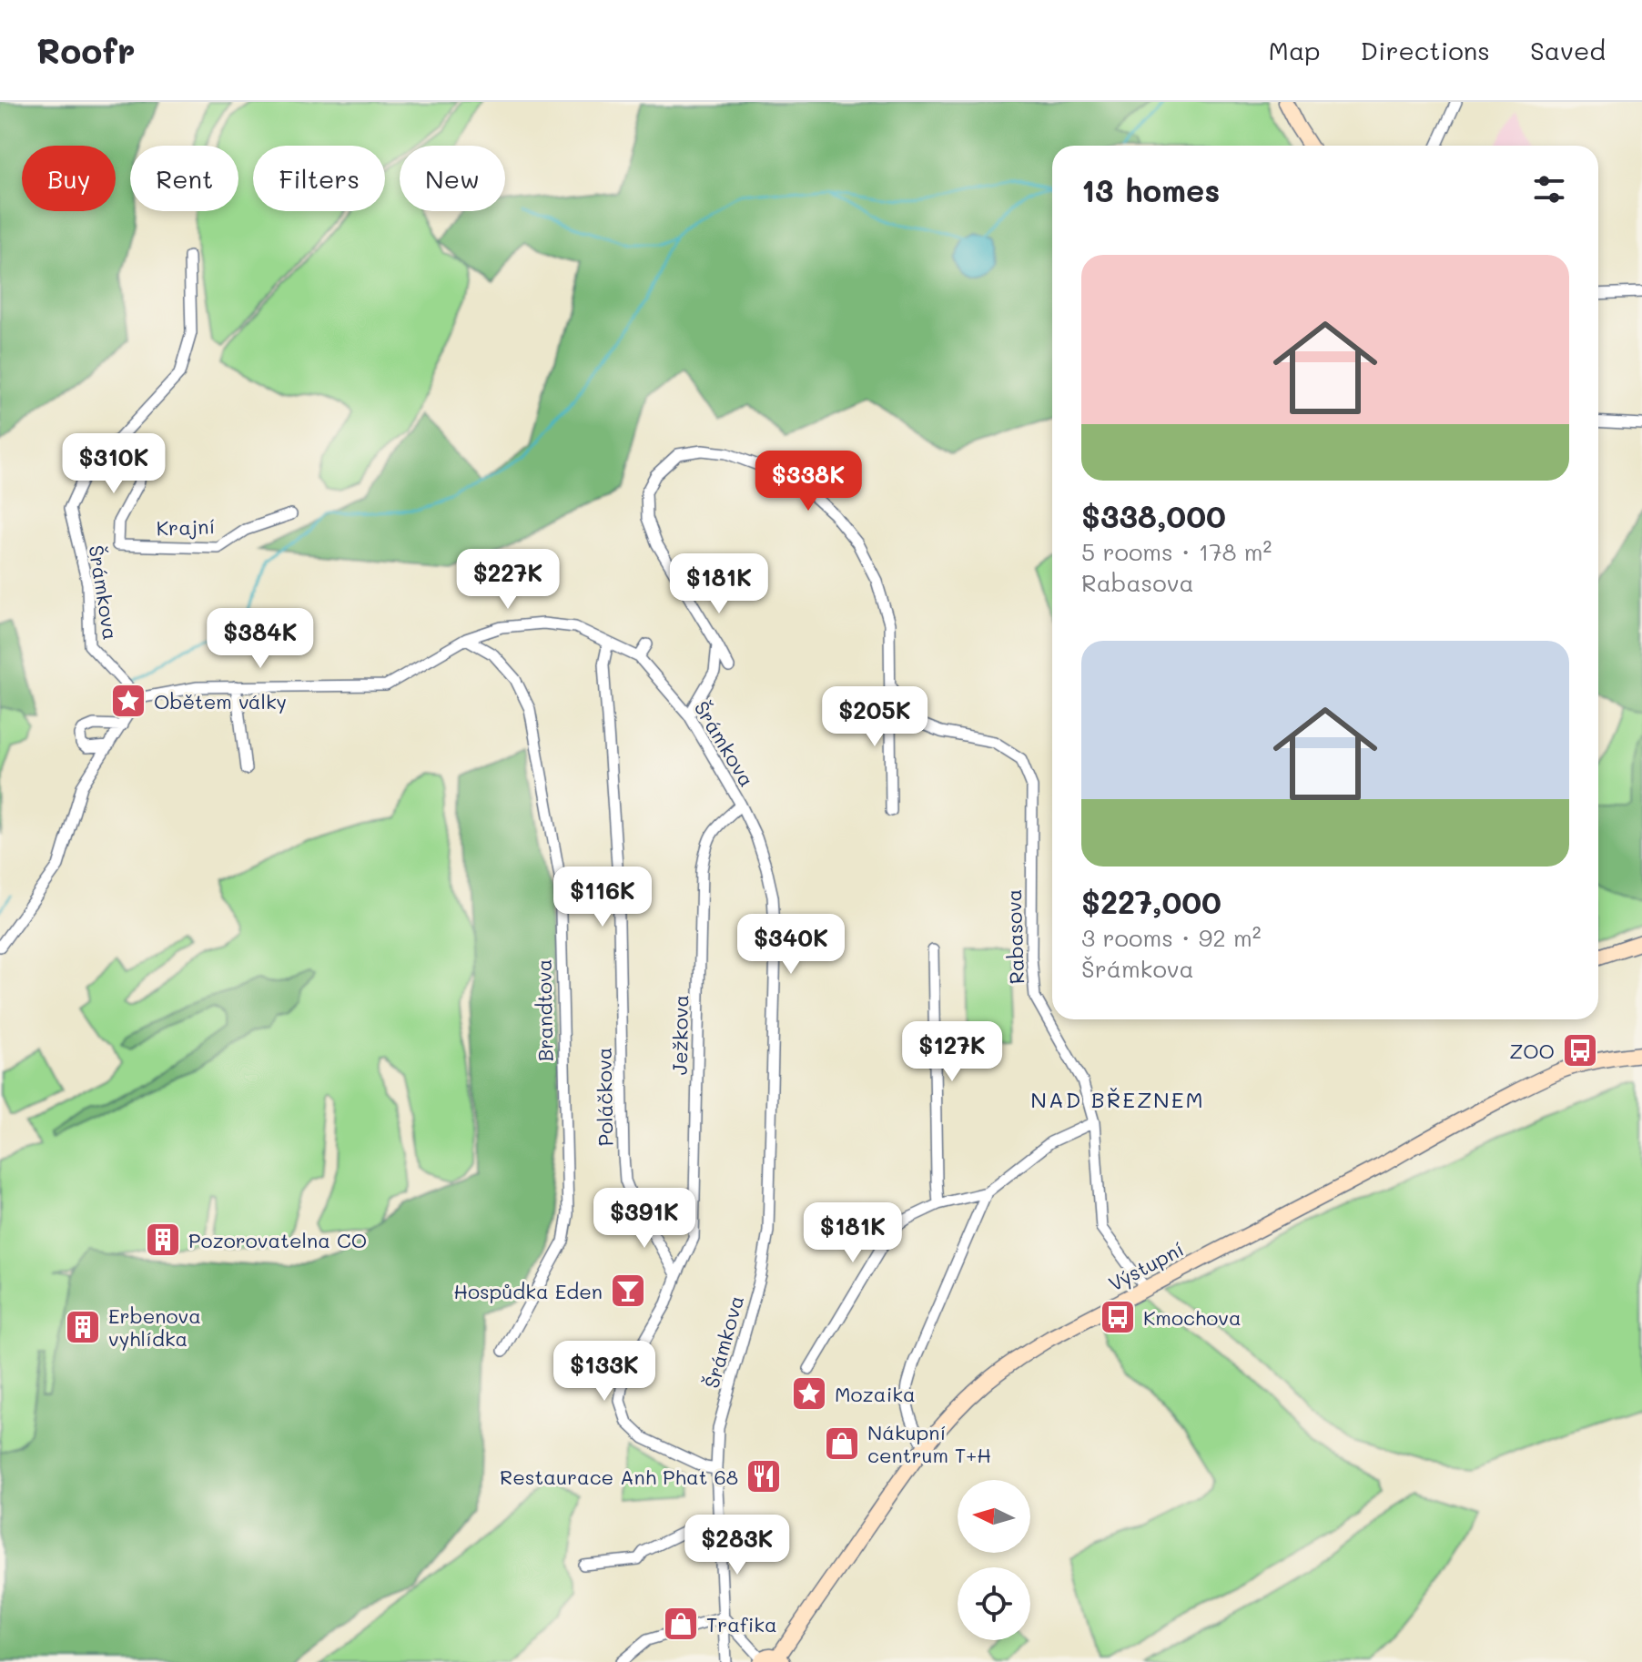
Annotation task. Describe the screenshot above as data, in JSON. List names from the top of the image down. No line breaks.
{"streets":{"street":["Krajní","Šrámkova","Rabasova","Brandtova","Ježkova","Poláčkova","Výstupní"]},"crossings":[["Krajní","Šrámkova"],["Šrámkova","Brandtova"],["Šrámkova","Ježkova"],["Šrámkova","Poláčkova"],["Rabasova","Výstupní"],["Ježkova","Poláčkova"]],"districts":["NAD BŘEZNEM"],"places":{"place":["Obětem války","Mozaika"],"bus stop":["ZOO","Kmochova"],"building":["Pozorovatelna CO","Erbenova vyhlídka"],"bar":["Hospůdka Eden"],"shop":["Nákupní centrum T+H","Trafika"],"restaurant":["Restaurace Anh Phat 68"]},"north":"left","page":{"header":"Roofr","nav":["Map","Directions","Saved"],"chip":["Buy","Rent","Filters","New"],"heading":"13 homes","list":[{"name":"$338,000","note":"5 rooms · 178 m² · Rabasova"},{"name":"$227,000","note":"3 rooms · 92 m² · Šrámkova"}],"price":["$310K","$338K","$227K","$181K","$384K","$205K","$116K","$340K","$127K","$391K","$181K","$133K","$283K"]}}
